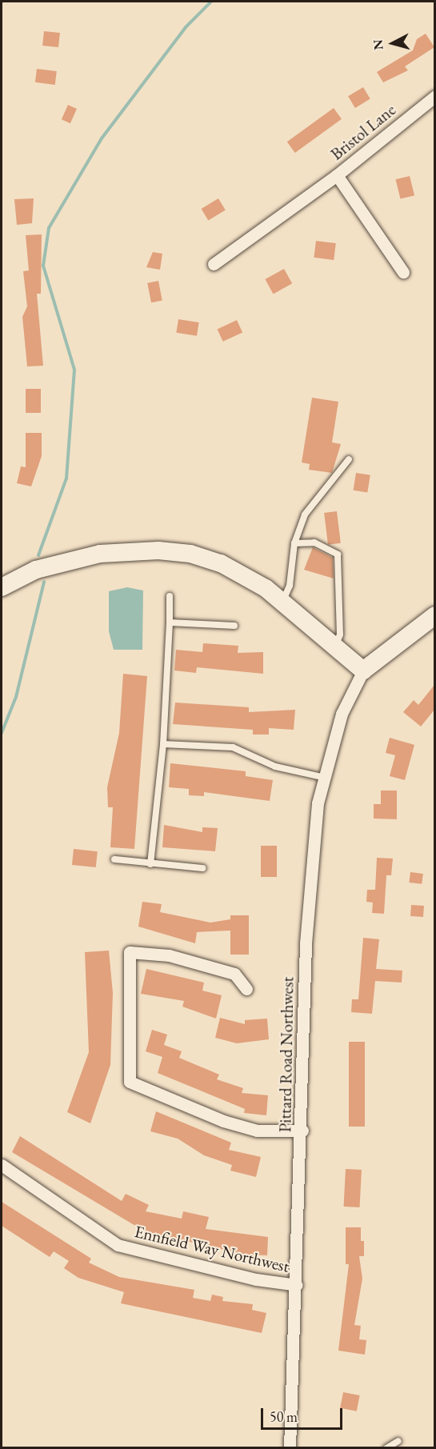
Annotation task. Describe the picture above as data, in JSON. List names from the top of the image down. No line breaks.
{"streets":{"street":["Bristol Lane","Pittard Road Northwest","Ennfield Way Northwest"]},"crossings":[["Pittard Road Northwest","Ennfield Way Northwest"]],"scale_bar":"50 m","north":"left"}
